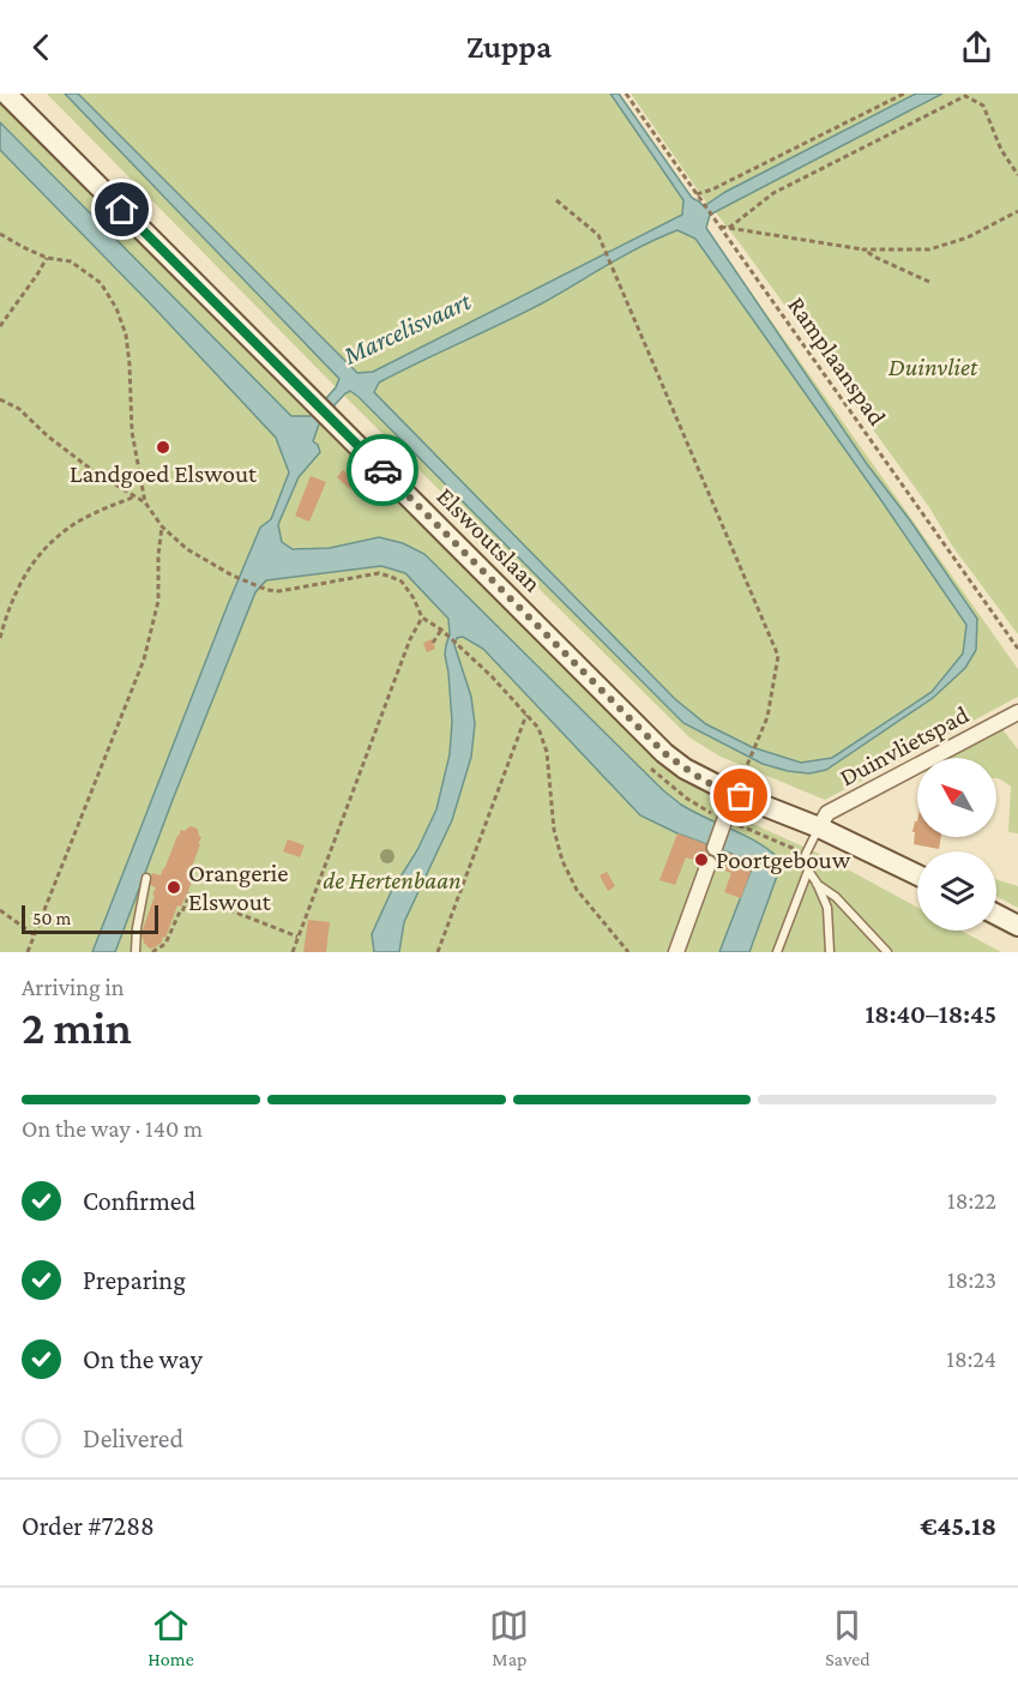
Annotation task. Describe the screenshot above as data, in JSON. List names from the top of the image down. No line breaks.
{"streets":{"street":["Elswoutslaan","Duinvlietspad"],"path":["Ramplaanspad"]},"crossings":[["Elswoutslaan","Duinvlietspad"]],"water":["Marcelisvaart"],"parks":["Duinvliet","de Hertenbaan"],"places":["Landgoed Elswout","Poortgebouw","Orangerie Elswout"],"scale_bar":"50 m","north":"top left","page":{"header":"Zuppa","scale":"50 m","heading":["2 min","Arriving in","18:40–18:45"],"panel":["Order #7288","€45.18"],"bar":"On the way · 140 m","list":[["Confirmed","18:22"],["Preparing","18:23"],["On the way","18:24"],"Delivered"],"tabs":["Home","Map","Saved"]}}
